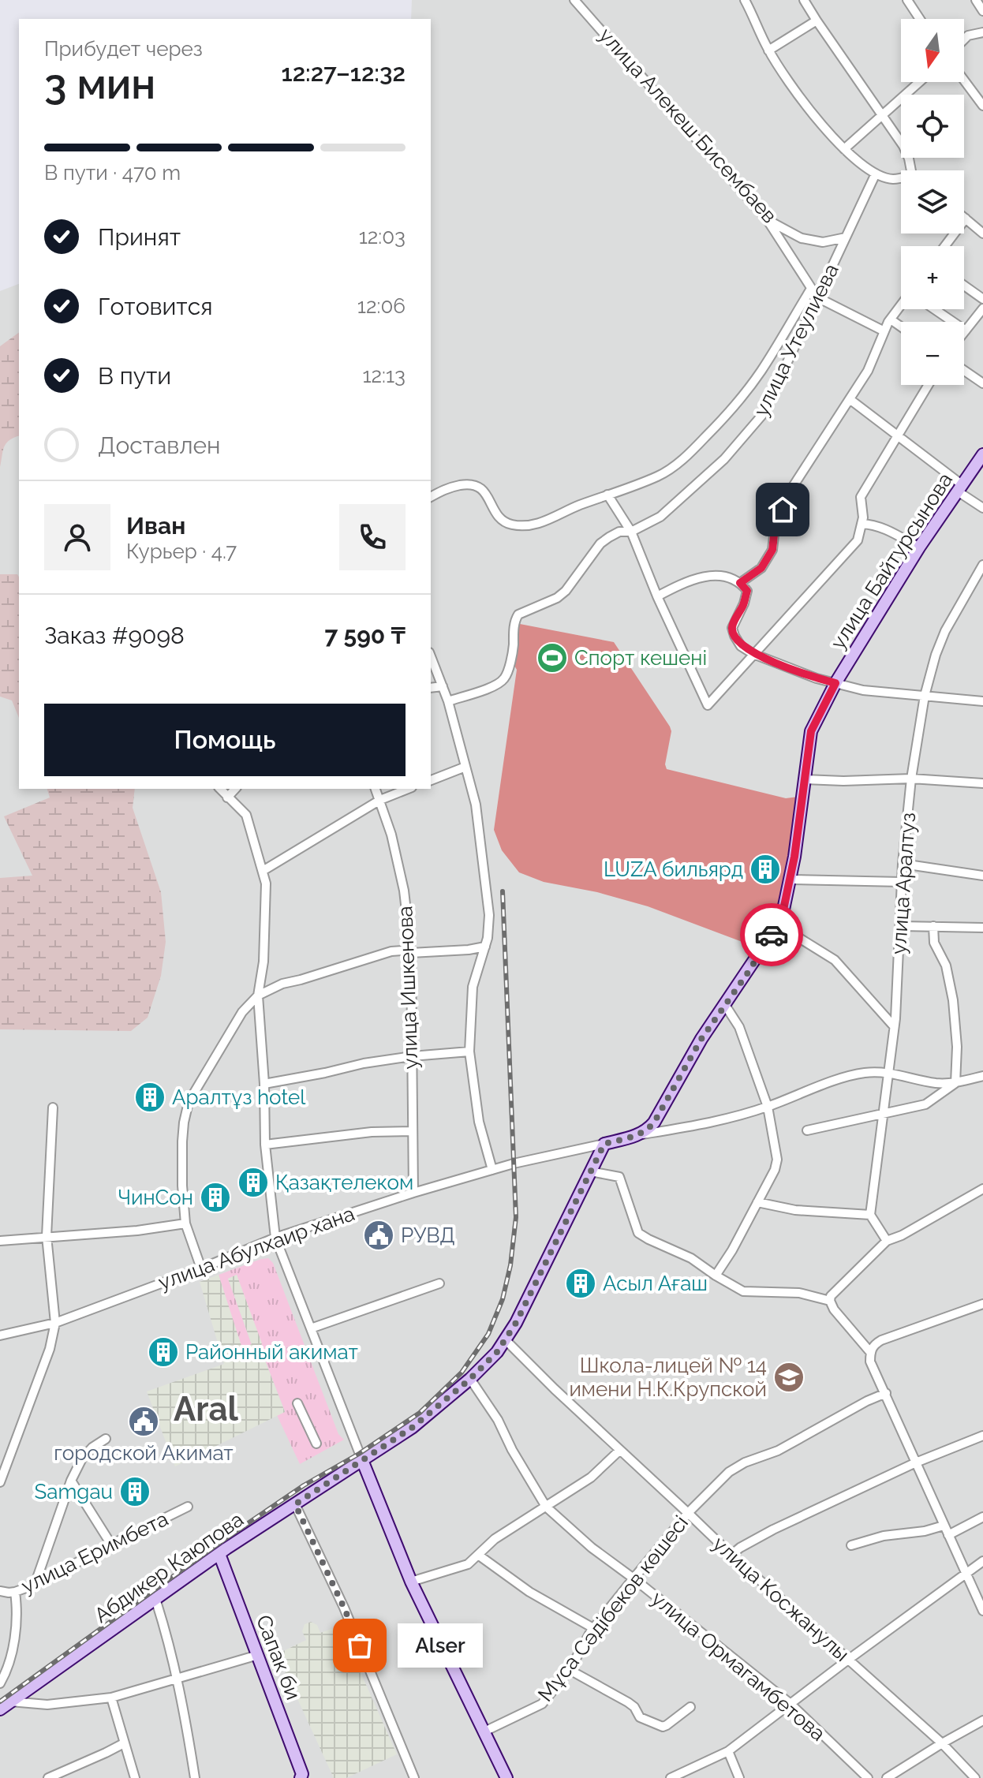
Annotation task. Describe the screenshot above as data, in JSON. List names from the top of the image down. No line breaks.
{"streets":{"street":["улица Алекеш Бисембаев","улица Утеулиева","улица Байтурсынова","улица Аралтуз","улица Ишкенова","улица Абулхаир хана","улица Еримбета","Абдикер Каюпова","улица Косжанулы","Мұса Сәдібеков көшесі","Сапак би","улица Ормагамбетова"]},"crossings":[["улица Алекеш Бисембаев","улица Утеулиева"],["улица Ишкенова","улица Абулхаир хана"],["улица Абулхаир хана","Абдикер Каюпова"],["Абдикер Каюпова","улица Косжанулы"],["Абдикер Каюпова","Сапак би"],["Абдикер Каюпова","улица Ормагамбетова"],["улица Косжанулы","Мұса Сәдібеков көшесі"],["Мұса Сәдібеков көшесі","улица Ормагамбетова"]],"districts":["Aral"],"places":{"sports":["Спорт кешені"],"building":["LUZA бильярд","Аралтұз hotel","Қазақтелеком","ЧинСон","Асыл Ағаш","Районный акимат","Samgau"],"public building":["РУВД","городской Акимат"],"school or university":["Школа-лицей № 14 имени Н.К.Крупской"],"other":["Alser"]},"north":"bottom","page":{"map_buttons":["+","−"],"heading":["3 мин","Прибудет через","12:27–12:32"],"panel":["Иван","Курьер · 4.7","Заказ #9098","7 590 ₸"],"bar":"В пути · 470 m","list":[["Принят","12:03"],["Готовится","12:06"],["В пути","12:13"],"Доставлен"],"buttons":"Помощь","bubble":"Alser"}}
